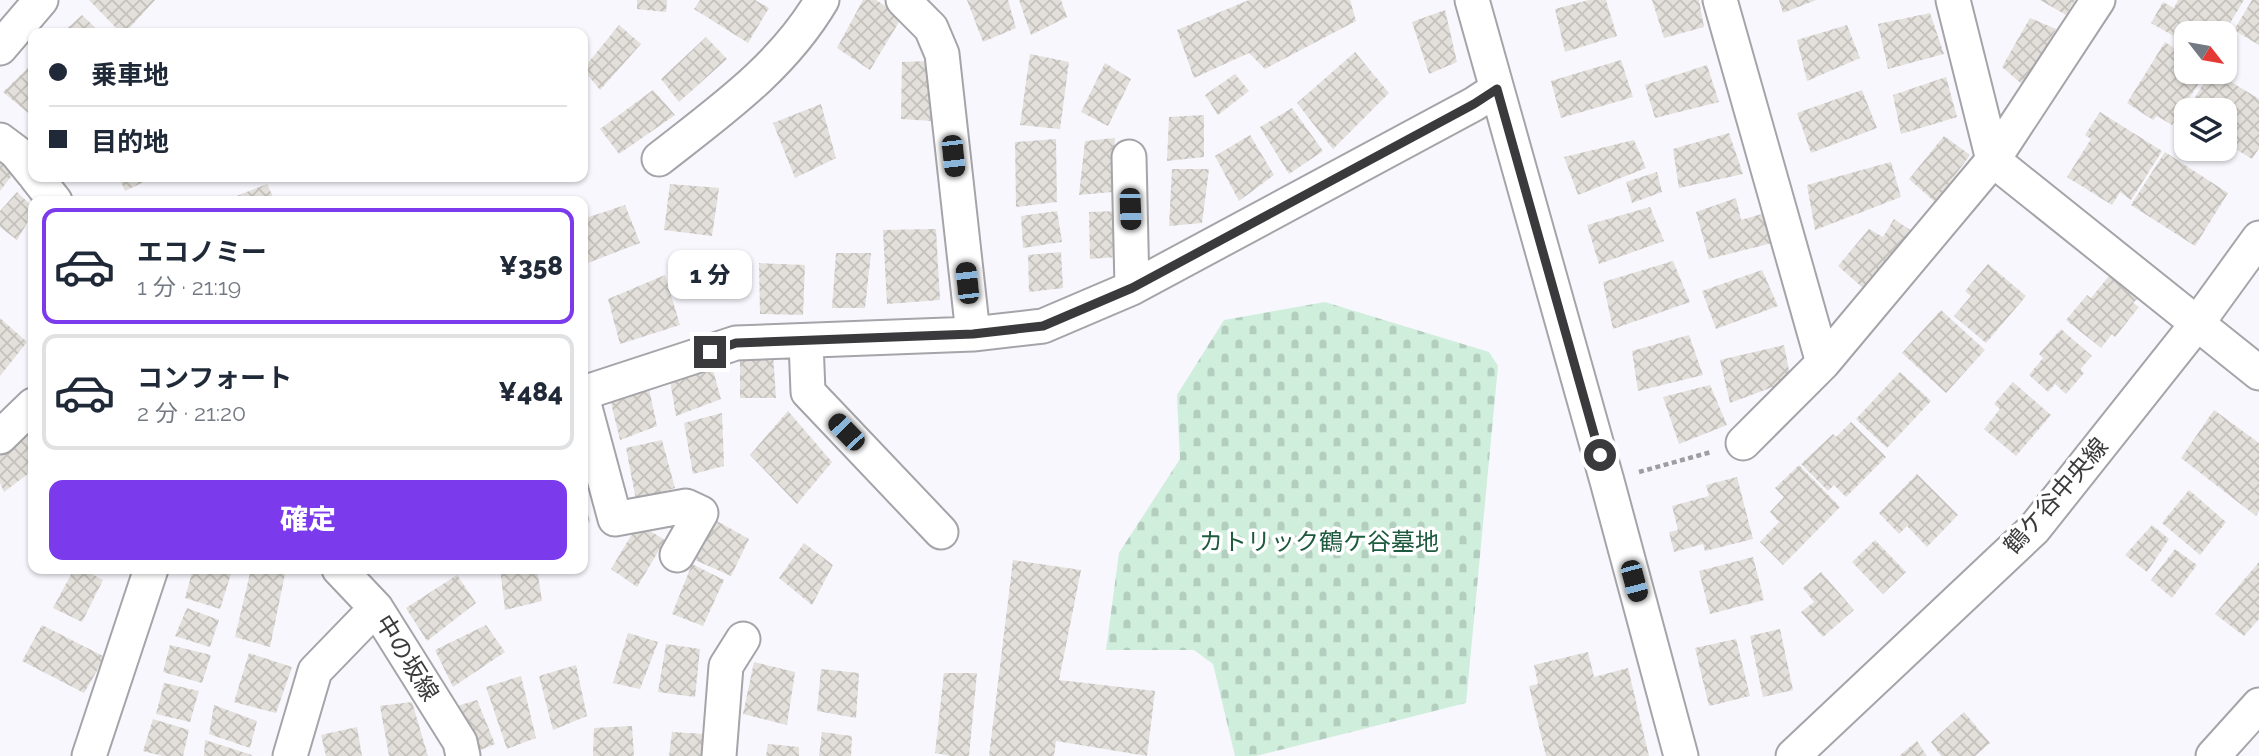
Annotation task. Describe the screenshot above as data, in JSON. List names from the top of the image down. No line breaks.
{"streets":{"street":["鶴ケ谷中央線","中の坂線"]},"parks":["カトリック鶴ケ谷墓地"],"north":"bottom right","page":{"banner":["乗車地","目的地"],"list":[{"name":"エコノミー","note":"1 分 · 21:19","value":"¥358"},{"name":"コンフォート","note":"2 分 · 21:20","value":"¥484"}],"bubble":"1 分","buttons":"確定"}}
